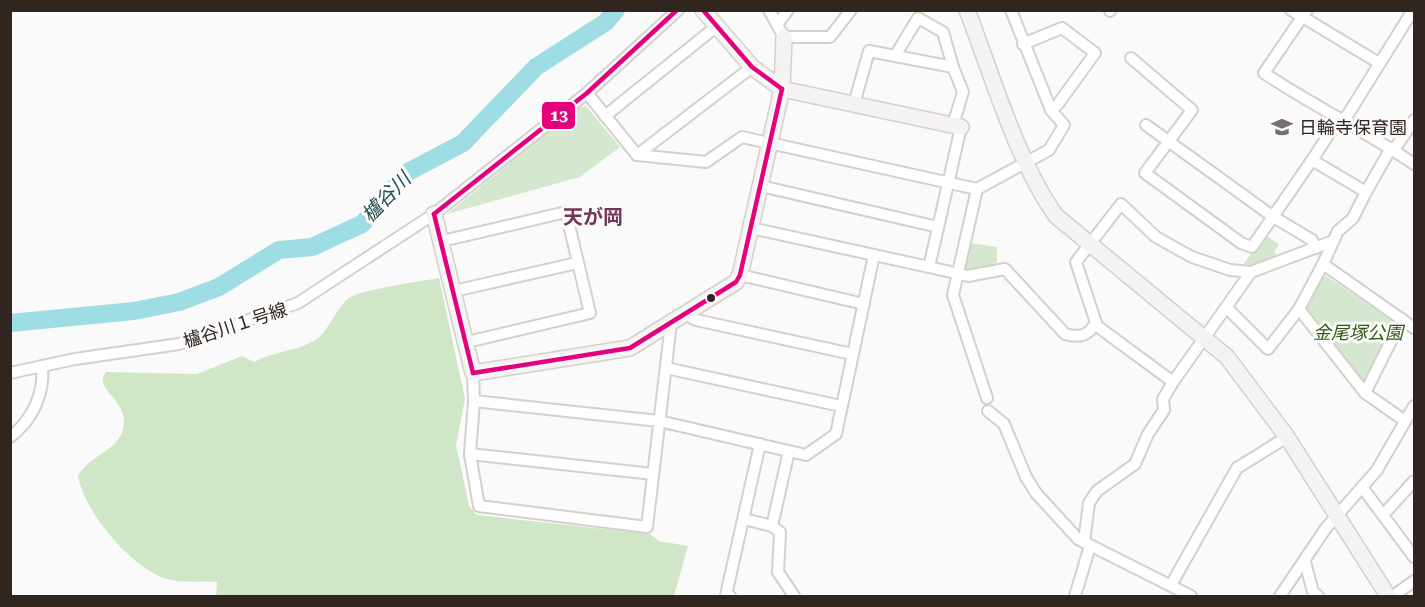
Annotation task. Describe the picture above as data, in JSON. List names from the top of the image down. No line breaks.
{"streets":{"street":["櫨谷川１号線"]},"districts":["天が岡"],"water":["櫨谷川"],"parks":["金尾塚公園"],"places":{"school or university":["日輪寺保育園"]},"lines":["transit line 13"]}
